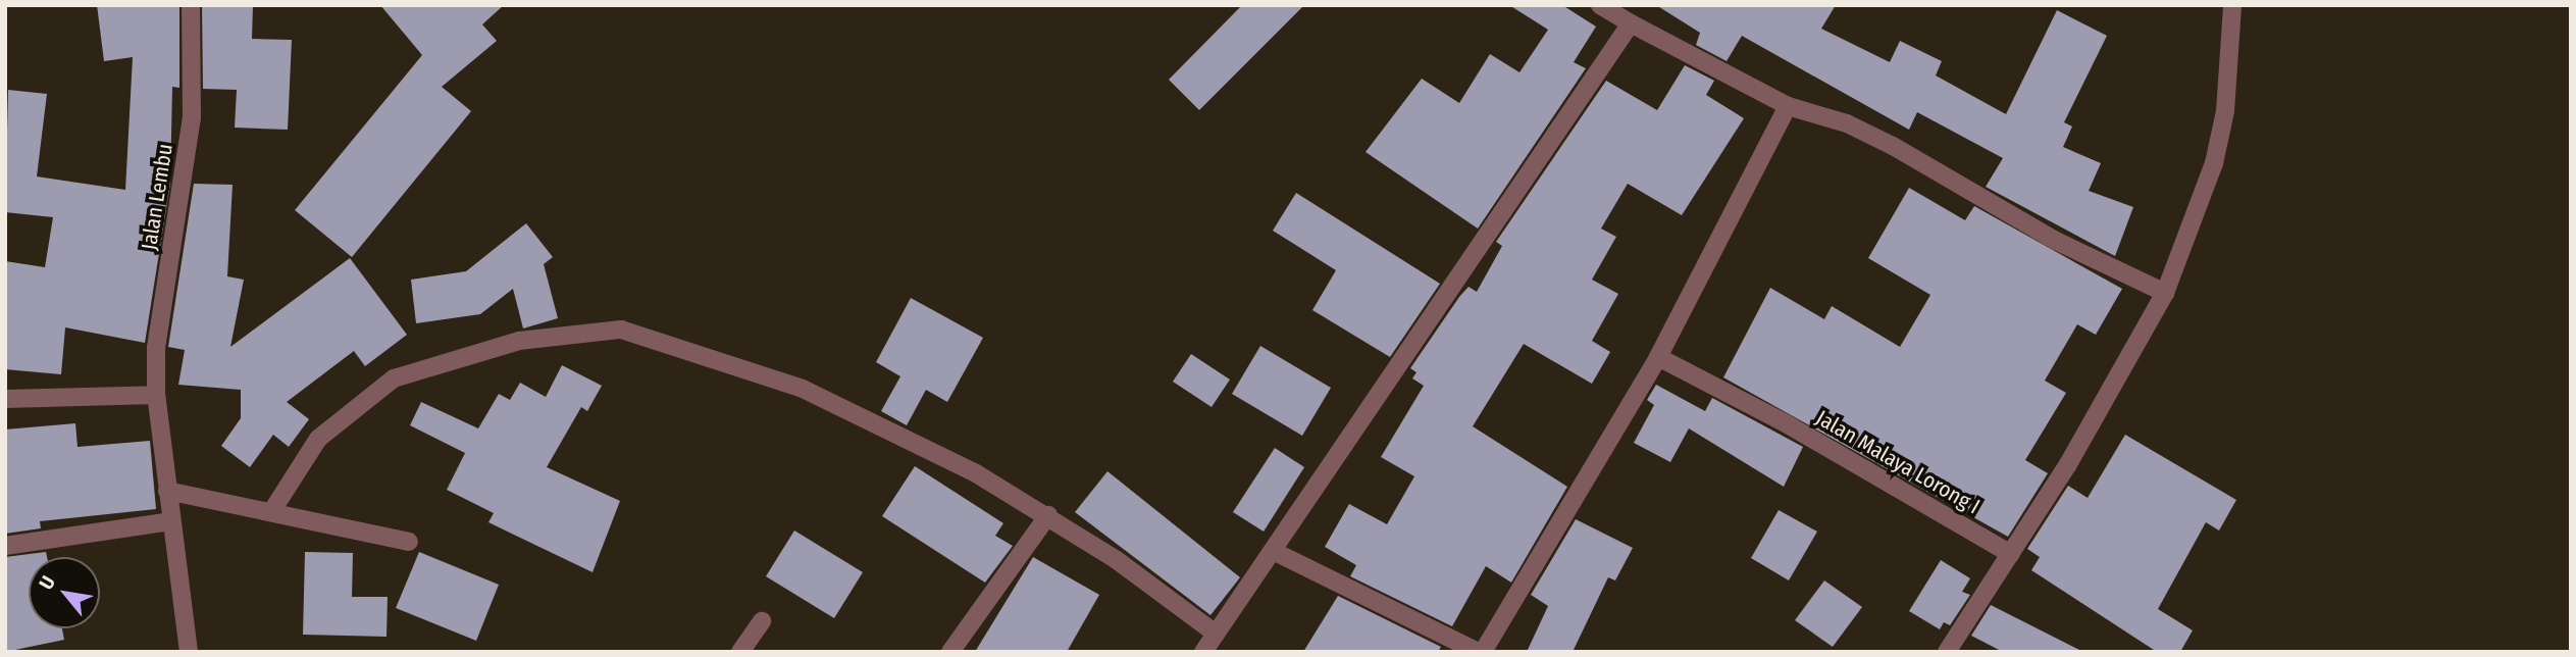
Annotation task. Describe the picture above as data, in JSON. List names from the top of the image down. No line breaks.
{"streets":{"street":["Jalan Lembu","Jalan Malaya Lorong I"]},"north":"top left"}
